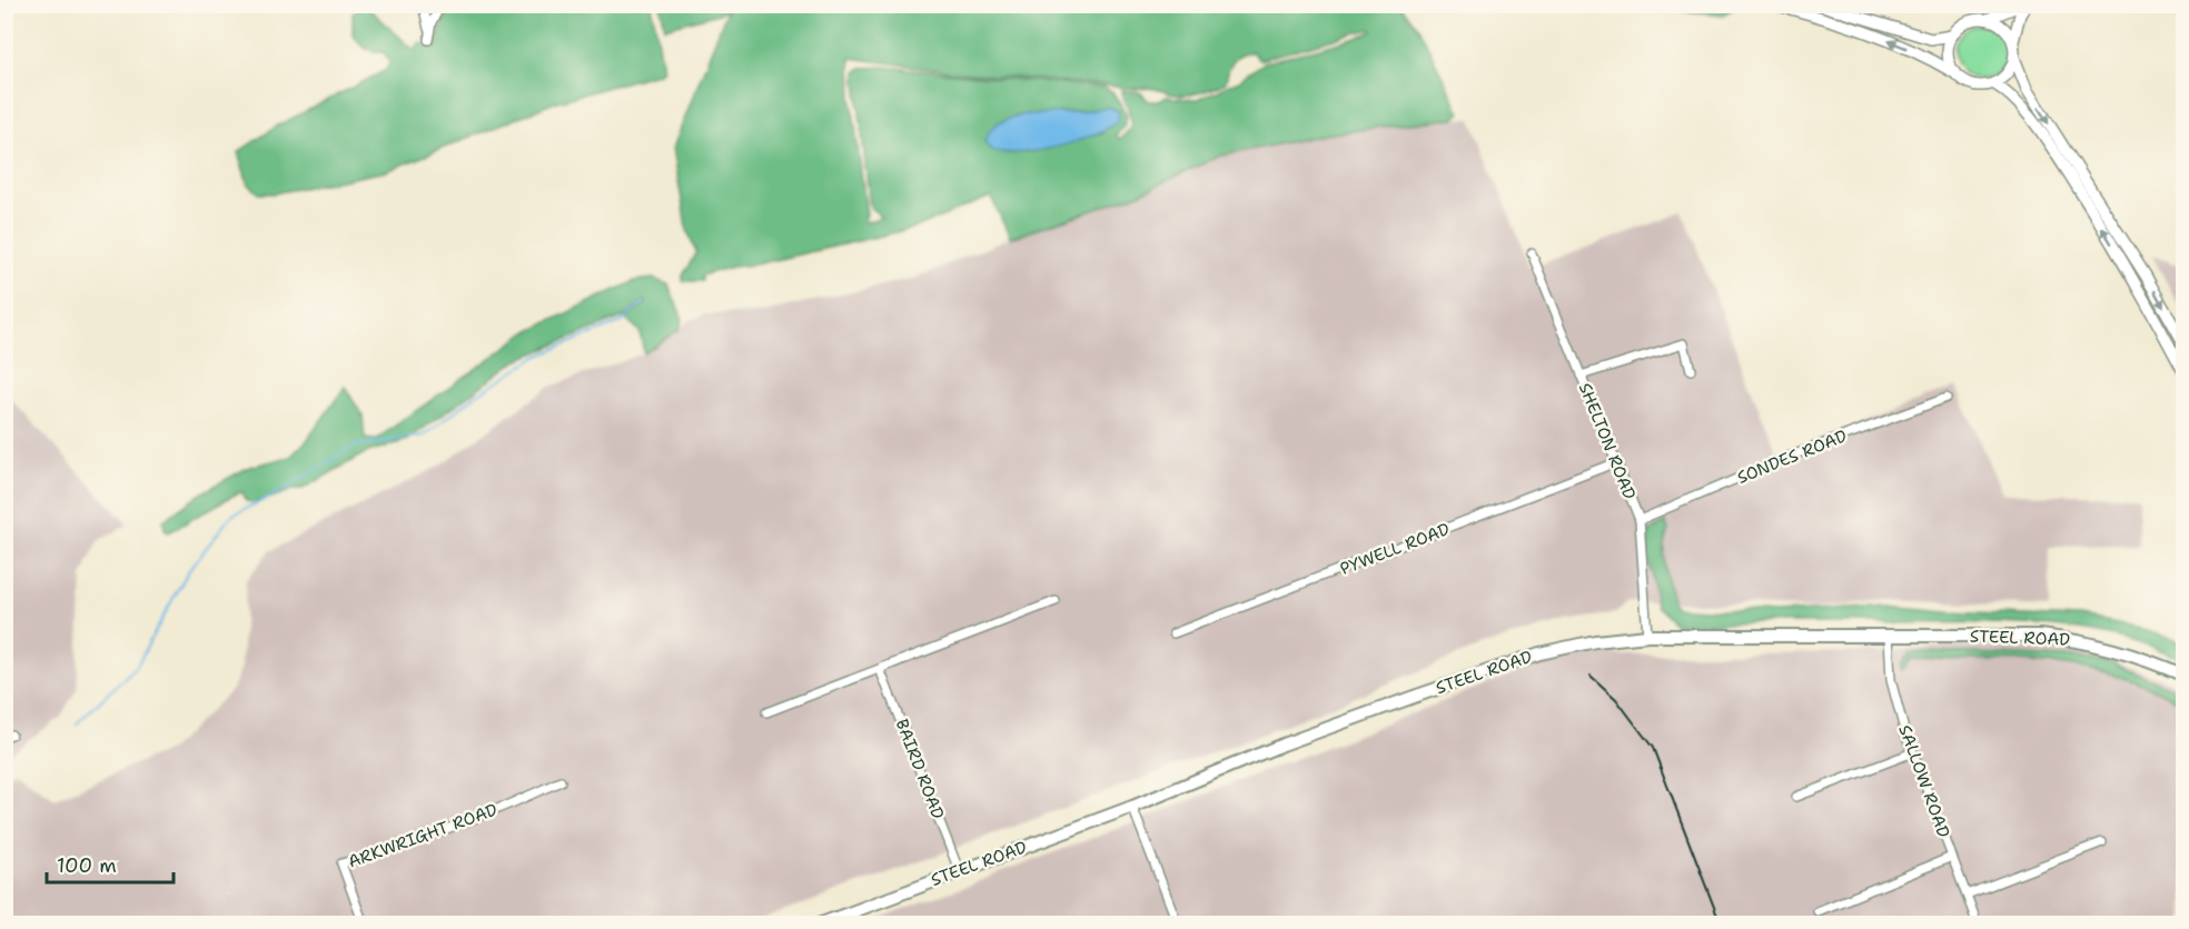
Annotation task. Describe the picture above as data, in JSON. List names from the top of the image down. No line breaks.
{"streets":{"main road":["STEEL ROAD"],"street":["SHELTON ROAD","SONDES ROAD","PYWELL ROAD","BAIRD ROAD","SALLOW ROAD","ARKWRIGHT ROAD"]},"crossings":[["SHELTON ROAD","SONDES ROAD"],["SHELTON ROAD","PYWELL ROAD"],["SHELTON ROAD","STEEL ROAD"],["STEEL ROAD","BAIRD ROAD"],["STEEL ROAD","SALLOW ROAD"]],"scale_bar":"100 m"}
